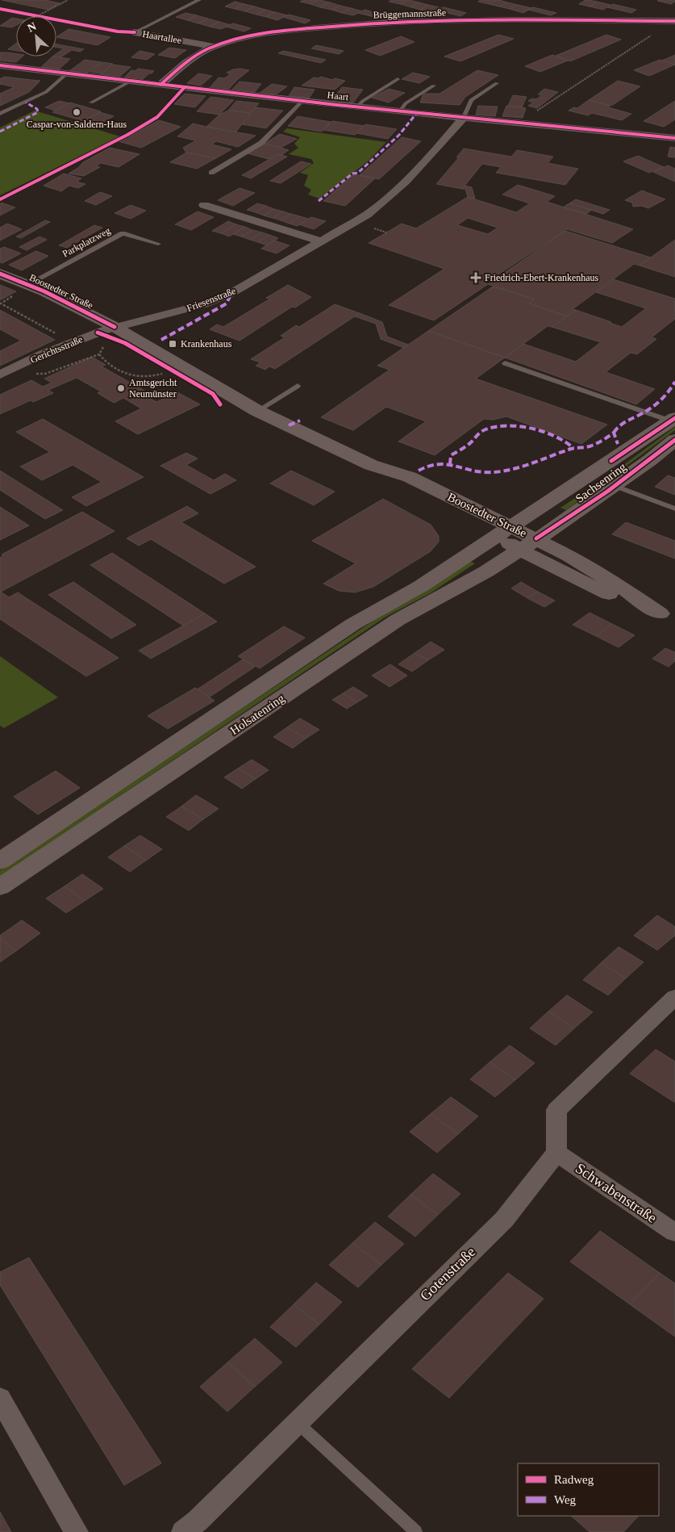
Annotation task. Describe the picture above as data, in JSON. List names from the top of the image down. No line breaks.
{"streets":{"main road":["Boostedter Straße","Sachsenring","Holsatenring"],"street":["Brüggemannstraße","Haartallee","Haart","Friesenstraße","Gerichtsstraße","Schwabenstraße","Gotenstraße"],"lane":["Parkplatzweg"]},"crossings":[["Brüggemannstraße","Haartallee"],["Brüggemannstraße","Haart"],["Haart","Friesenstraße"],["Parkplatzweg","Boostedter Straße"],["Boostedter Straße","Friesenstraße"],["Boostedter Straße","Gerichtsstraße"],["Boostedter Straße","Sachsenring"],["Boostedter Straße","Holsatenring"],["Friesenstraße","Gerichtsstraße"],["Sachsenring","Holsatenring"],["Schwabenstraße","Gotenstraße"]],"places":{"other":["Caspar-von-Saldern-Haus","Amtsgericht Neumünster"],"health":["Friedrich-Ebert-Krankenhaus"],"transit":["Krankenhaus"]},"legend":["Radweg","Weg"],"north":"top left"}
